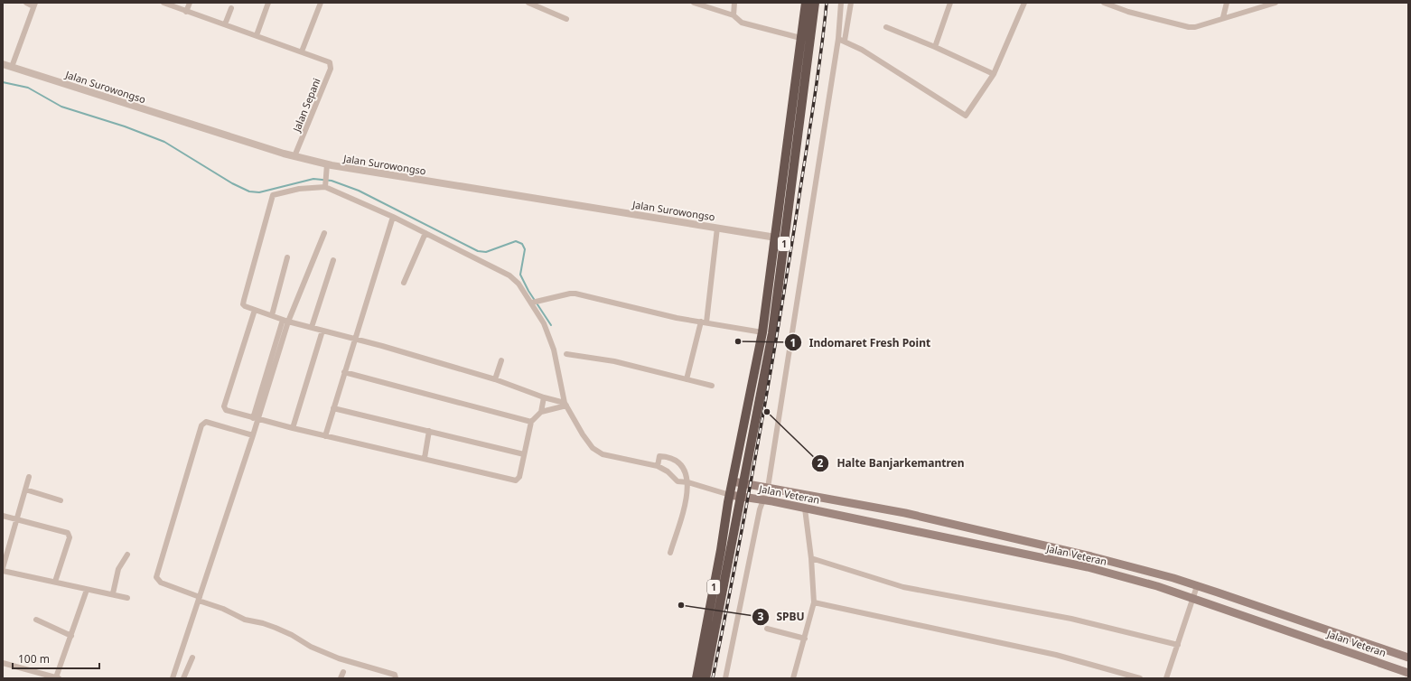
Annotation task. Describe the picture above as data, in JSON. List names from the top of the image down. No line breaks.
{"streets":{"highway":["1"],"main road":["Jalan Veteran"],"street":["Jalan Surowongso","Jalan Sepani"]},"crossings":[["Jalan Surowongso","Jalan Sepani"],["Jalan Surowongso","1"],["1","Jalan Veteran"]],"places":["Indomaret Fresh Point","Halte Banjarkemantren","SPBU"],"scale_bar":"100 m"}
